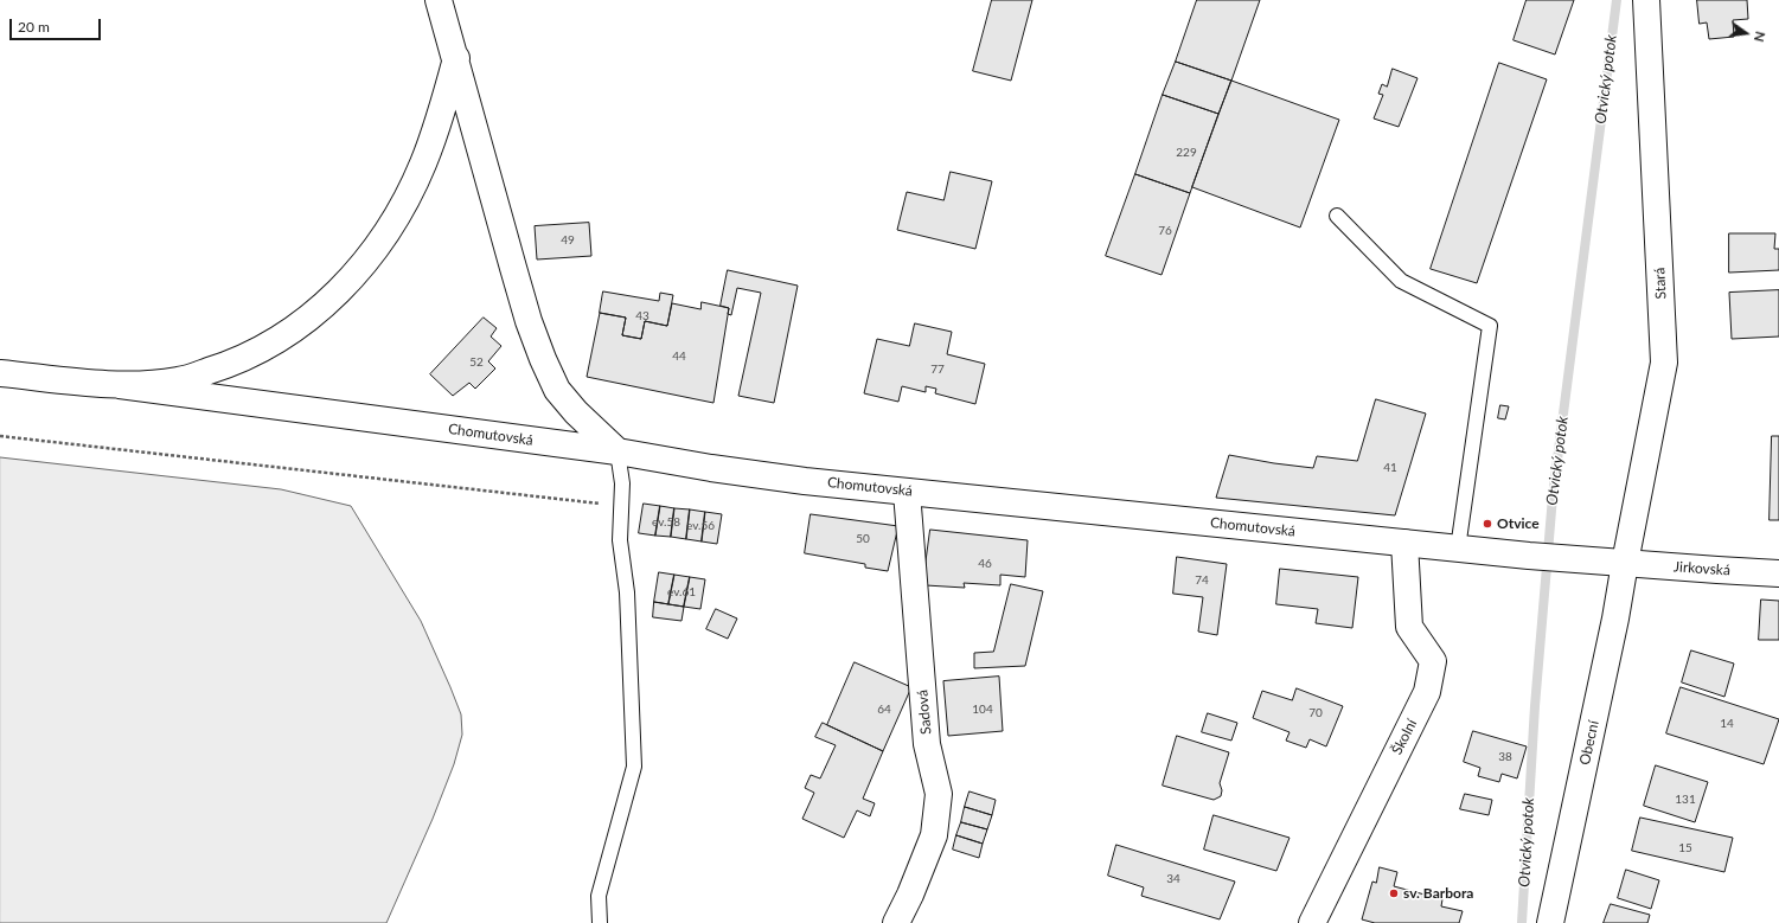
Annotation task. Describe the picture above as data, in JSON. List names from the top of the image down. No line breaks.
{"streets":{"main road":["Stará","Chomutovská","Jirkovská","Sadová","Školní","Obecní"]},"crossings":[["Stará","Chomutovská"],["Stará","Jirkovská"],["Stará","Obecní"],["Chomutovská","Jirkovská"],["Chomutovská","Sadová"],["Chomutovská","Školní"],["Chomutovská","Obecní"],["Jirkovská","Obecní"]],"water":["Otvický potok"],"places":["Otvice","sv. Barbora"],"house_numbers":["229","76","49","43","44","52","77","41","ev.58","ev.56","50","46","74","ev.61","64","104","70","14","38","131","15","34"],"scale_bar":"20 m","north":"right"}
